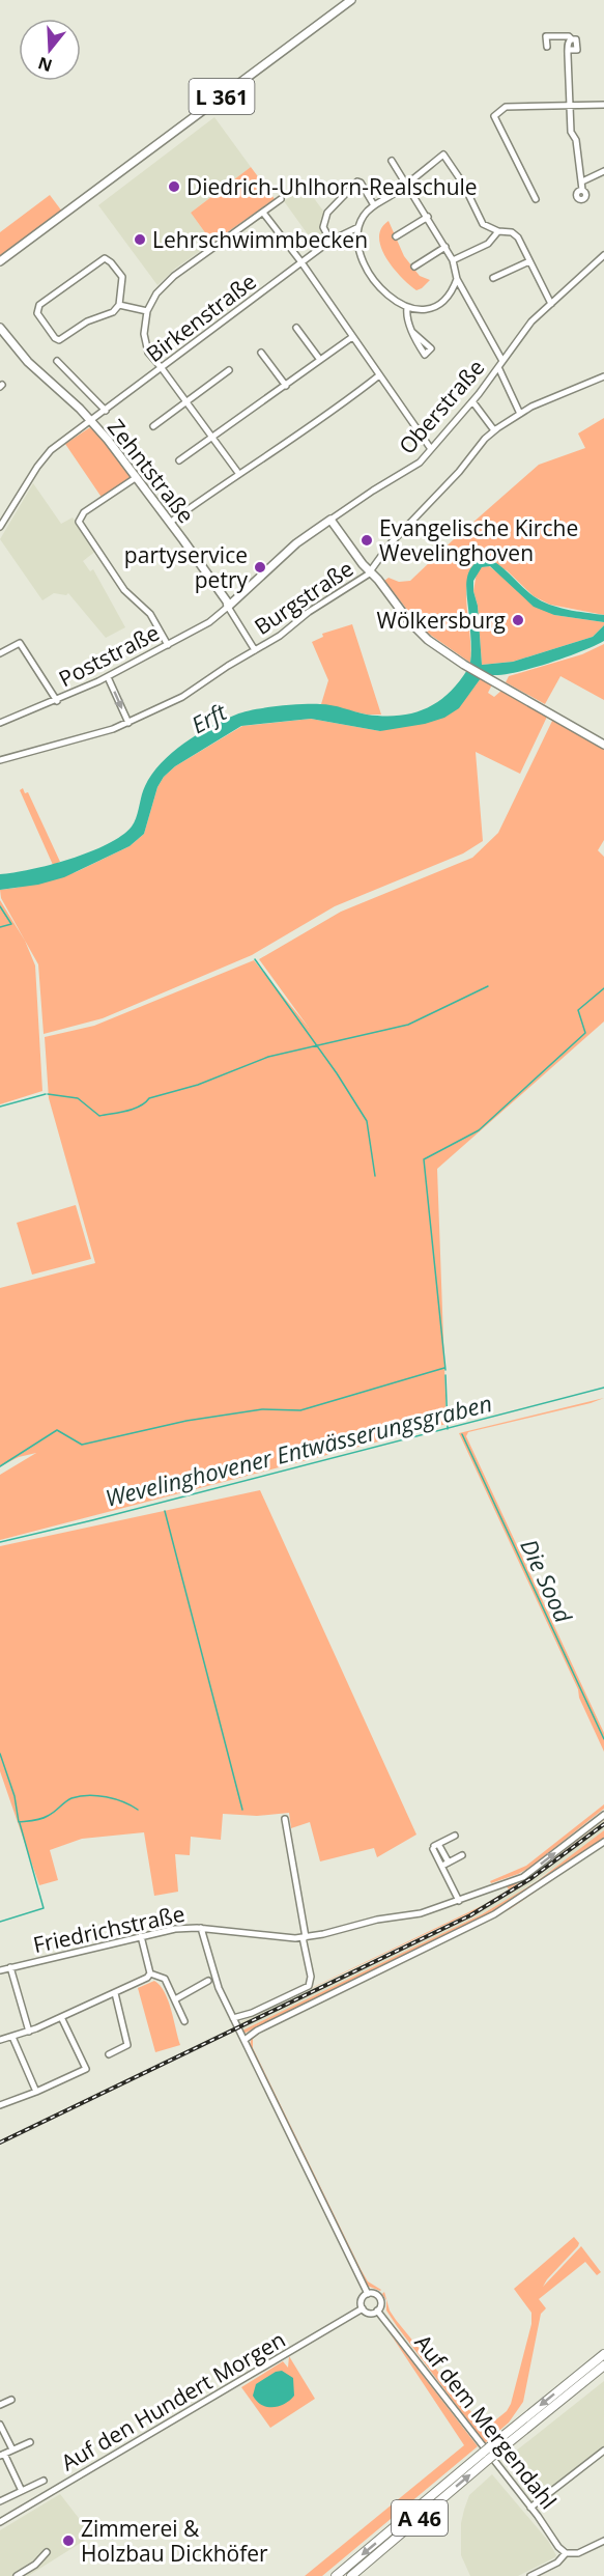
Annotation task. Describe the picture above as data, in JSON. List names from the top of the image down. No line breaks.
{"streets":{"highway":["A 46"],"main road":["L 361","Oberstraße","Zehntstraße"],"street":["Birkenstraße","Burgstraße","Poststraße","Friedrichstraße","Auf den Hundert Morgen","Auf dem Mergendahl"]},"crossings":[["Birkenstraße","Zehntstraße"],["Oberstraße","Zehntstraße"],["Oberstraße","Poststraße"],["Zehntstraße","Burgstraße"],["Zehntstraße","Poststraße"],["Auf den Hundert Morgen","Auf dem Mergendahl"]],"water":["Erft","Wevelinghovener Entwässerungsgraben","Die Sood"],"places":["Diedrich-Uhlhorn-Realschule","Lehrschwimmbecken","Evangelische Kirche Wevelinghoven","partyservice petry","Wölkersburg","Zimmerei & Holzbau Dickhöfer"],"north":"bottom"}
